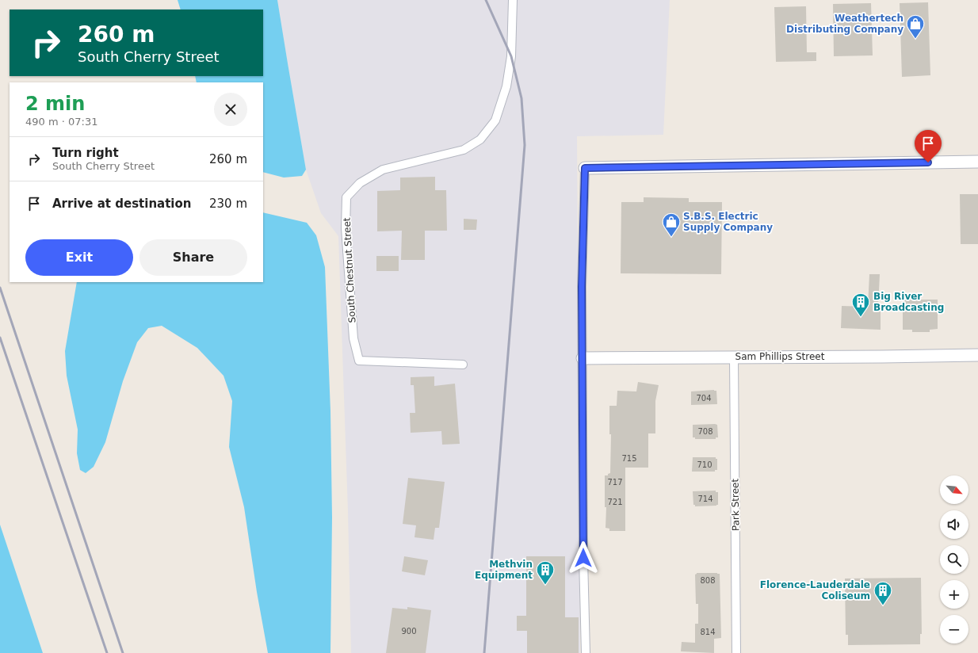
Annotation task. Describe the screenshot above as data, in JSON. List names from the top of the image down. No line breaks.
{"streets":{"street":["South Chestnut Street","Sam Phillips Street","Park Street"]},"crossings":[["Sam Phillips Street","Park Street"]],"places":{"shop":["Weathertech Distributing Company","S.B.S. Electric Supply Company"],"building":["Big River Broadcasting","Methvin Equipment","Florence-Lauderdale Coliseum"]},"house_numbers":["704","708","715","710","717","714","721","808","900","814"],"north":"bottom right","page":{"turn":["260 m","South Cherry Street"],"heading":["2 min","490 m · 07:31"],"list":[{"name":"Turn right","note":"South Cherry Street","value":"260 m"},{"name":"Arrive at destination","value":"230 m"}],"buttons":["Exit","Share"],"map_buttons":["+","−"]}}
